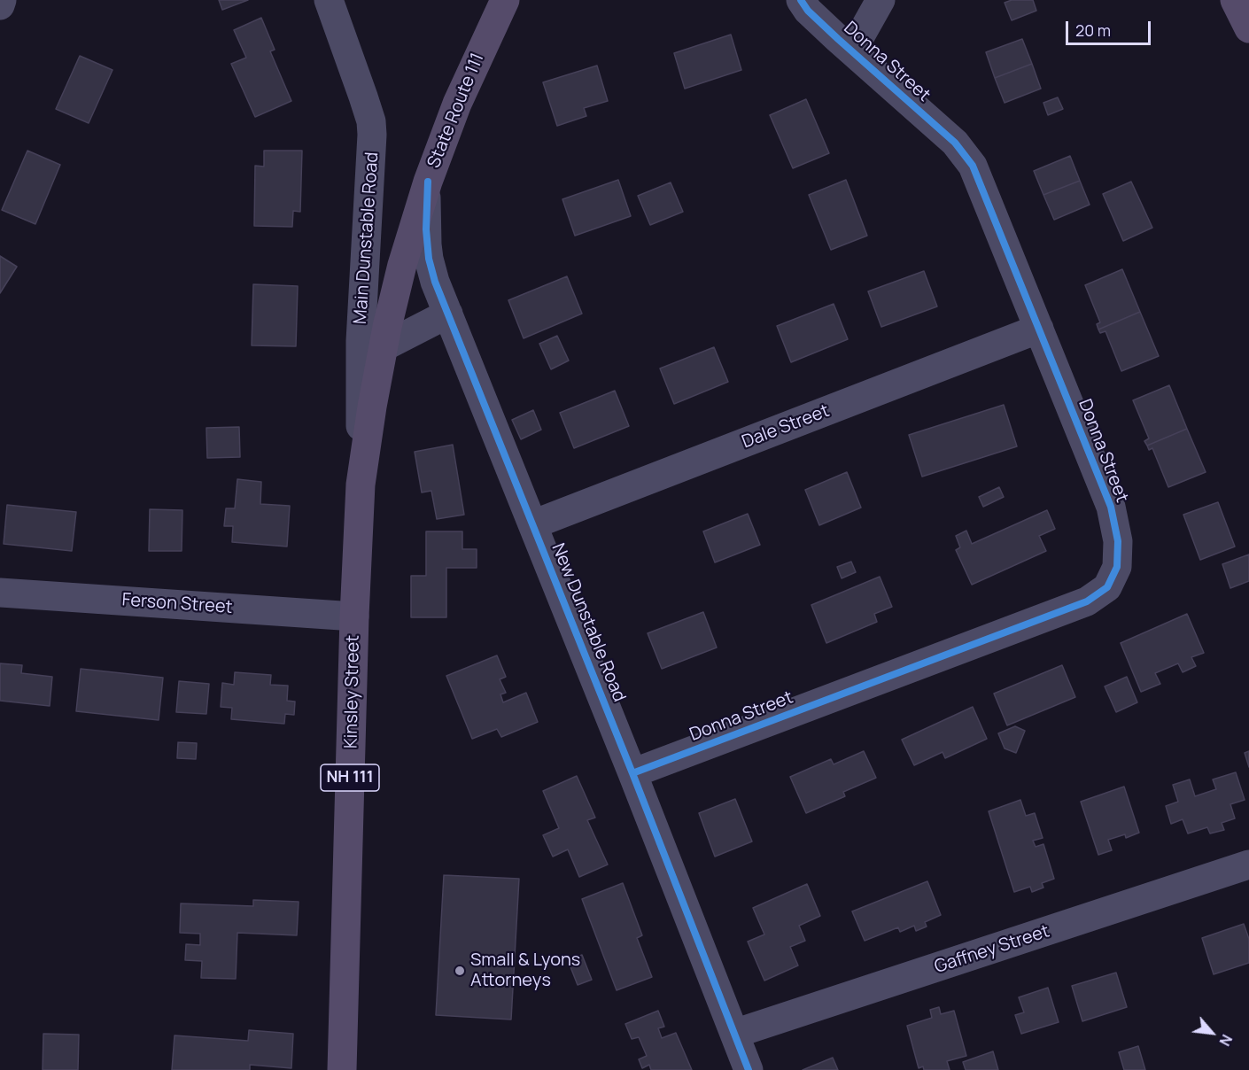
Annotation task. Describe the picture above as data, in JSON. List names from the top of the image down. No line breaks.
{"streets":{"main road":["State Route 111","Kinsley Street","NH 111"],"street":["Donna Street","Main Dunstable Road","Dale Street","Ferson Street","New Dunstable Road","Gaffney Street"]},"crossings":[["Donna Street","Dale Street"],["Donna Street","New Dunstable Road"],["State Route 111","New Dunstable Road"],["State Route 111","Kinsley Street"],["Main Dunstable Road","Kinsley Street"],["Dale Street","New Dunstable Road"],["Ferson Street","Kinsley Street"],["New Dunstable Road","Gaffney Street"]],"places":["Small & Lyons Attorneys"],"scale_bar":"20 m","north":"bottom right"}
